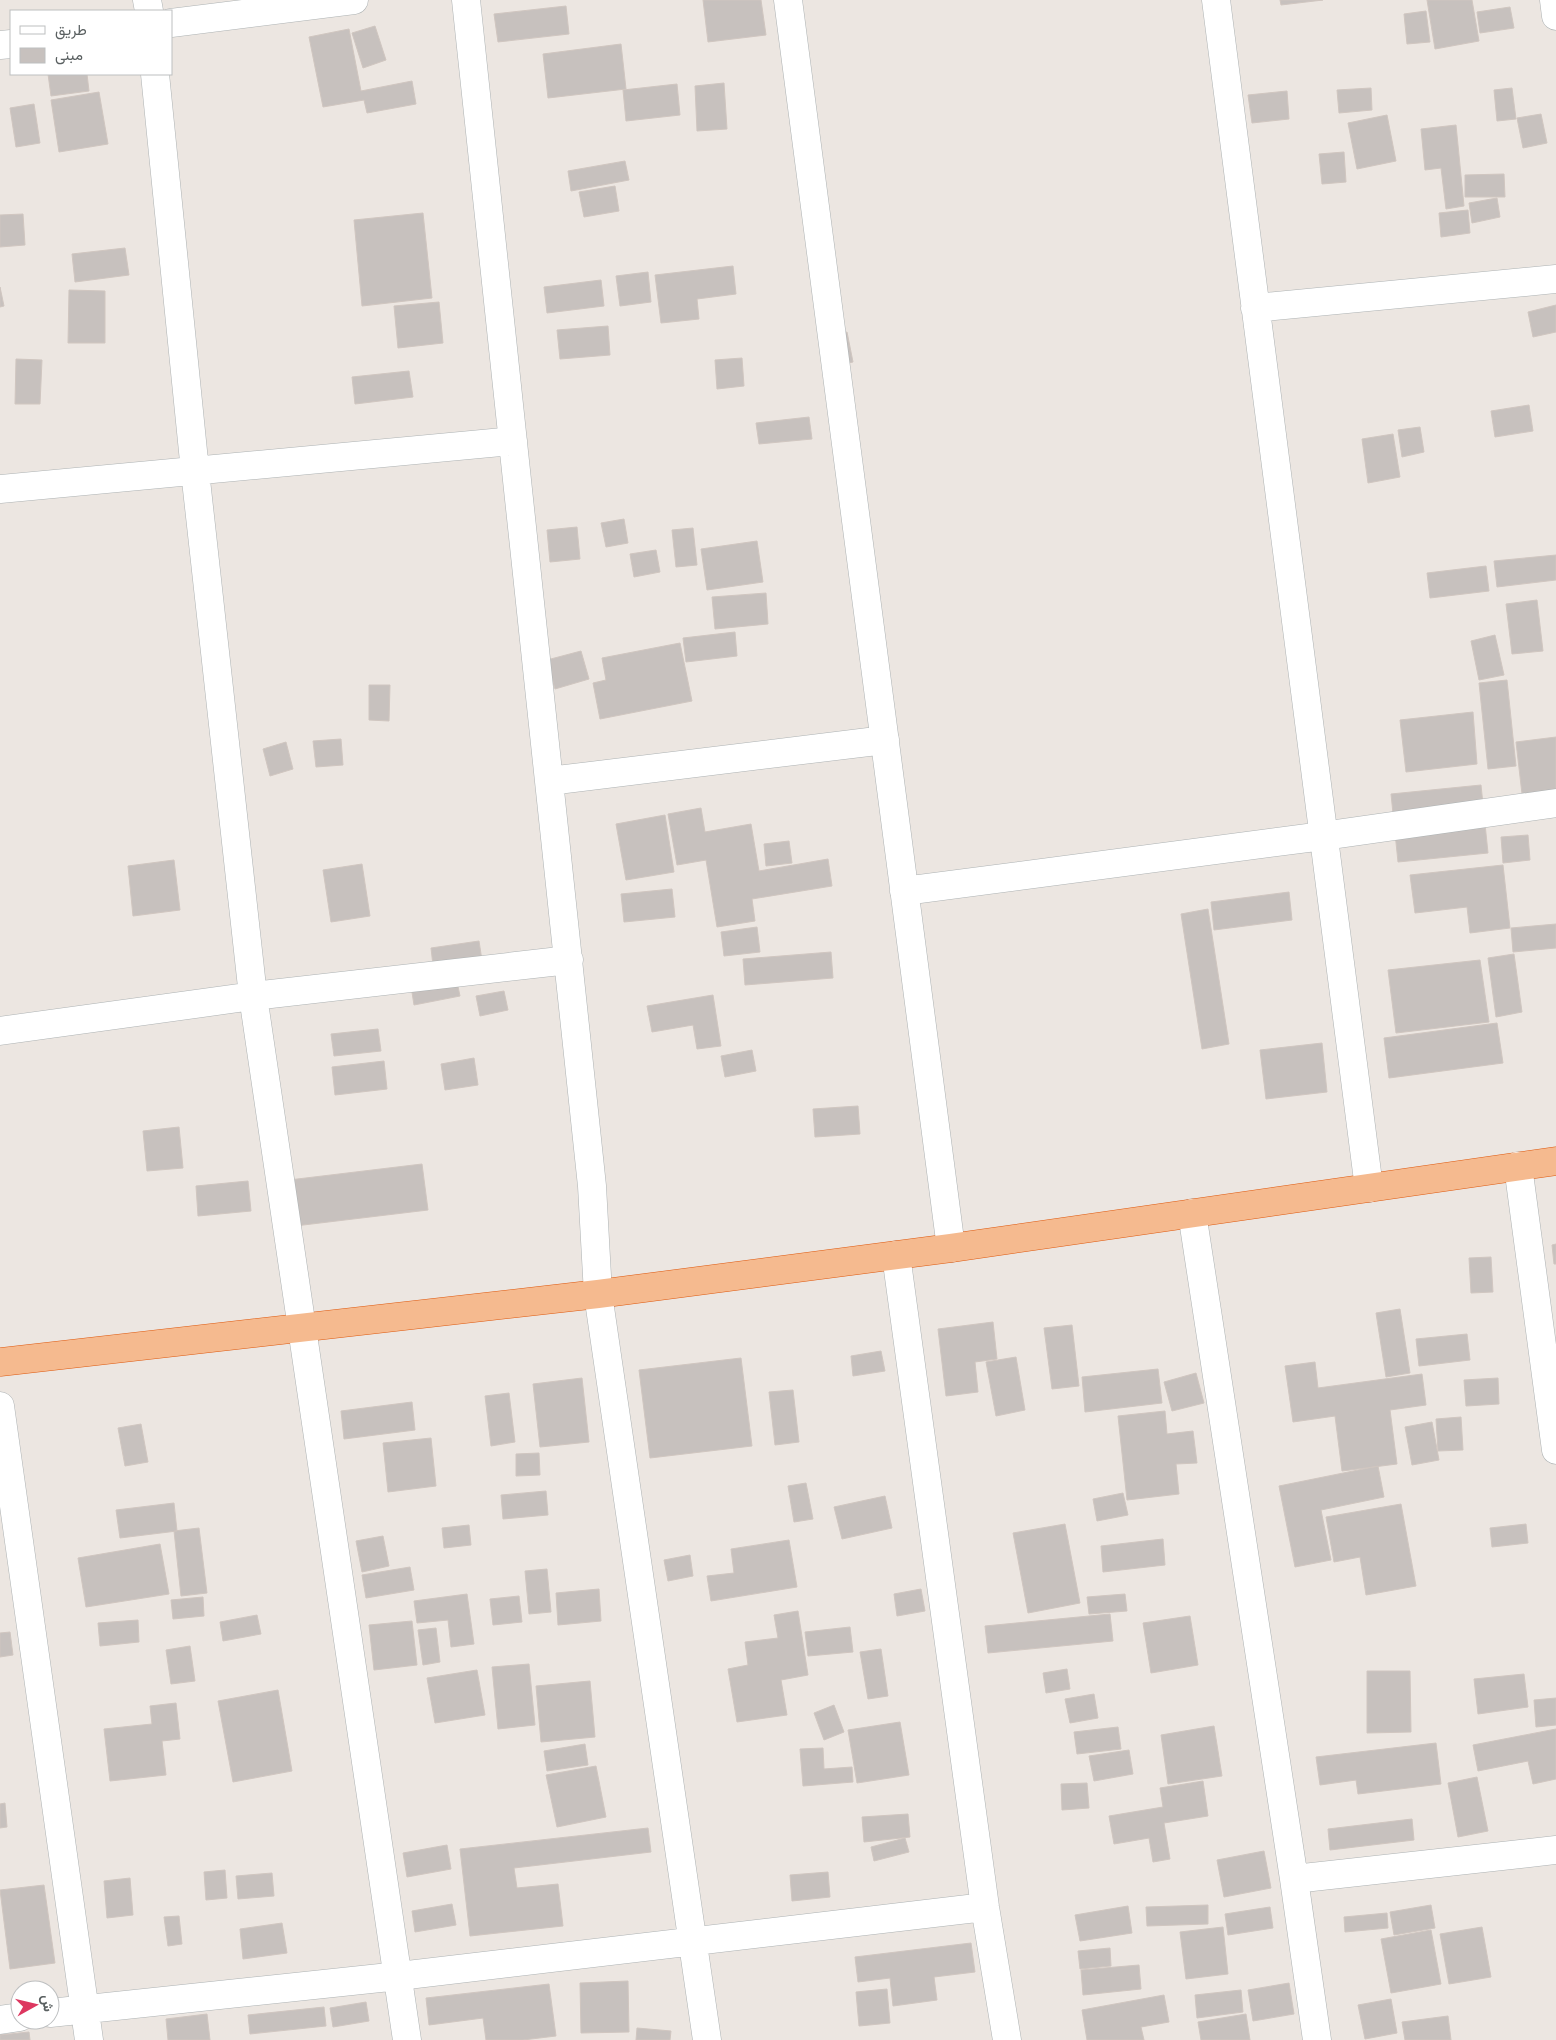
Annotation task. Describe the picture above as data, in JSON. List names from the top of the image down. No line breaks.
{"legend":["طريق","مبنى"],"north":"right"}
